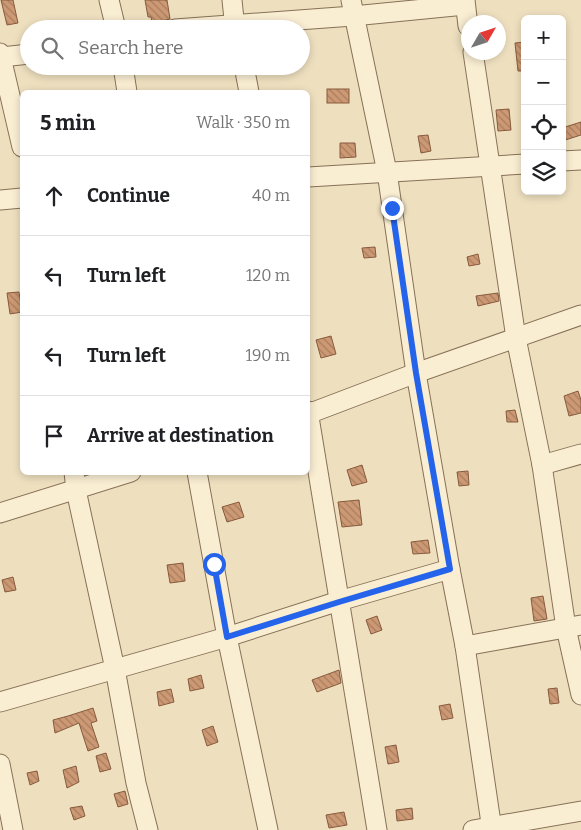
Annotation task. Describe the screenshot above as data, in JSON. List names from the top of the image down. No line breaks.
{"north":"top right","page":{"map_buttons":["+","−"],"search":"Search here","heading":["5 min","Walk · 350 m"],"list":[["Continue","40 m"],["Turn left","120 m"],["Turn left","190 m"],"Arrive at destination"]}}
